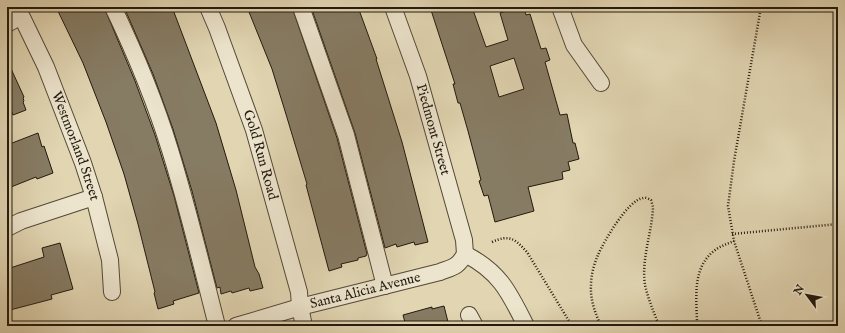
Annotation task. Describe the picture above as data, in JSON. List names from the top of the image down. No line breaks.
{"streets":{"street":["Piedmont Street","Westmorland Street","Gold Run Road","Santa Alicia Avenue"]},"crossings":[["Piedmont Street","Santa Alicia Avenue"],["Gold Run Road","Santa Alicia Avenue"]],"north":"top left"}
